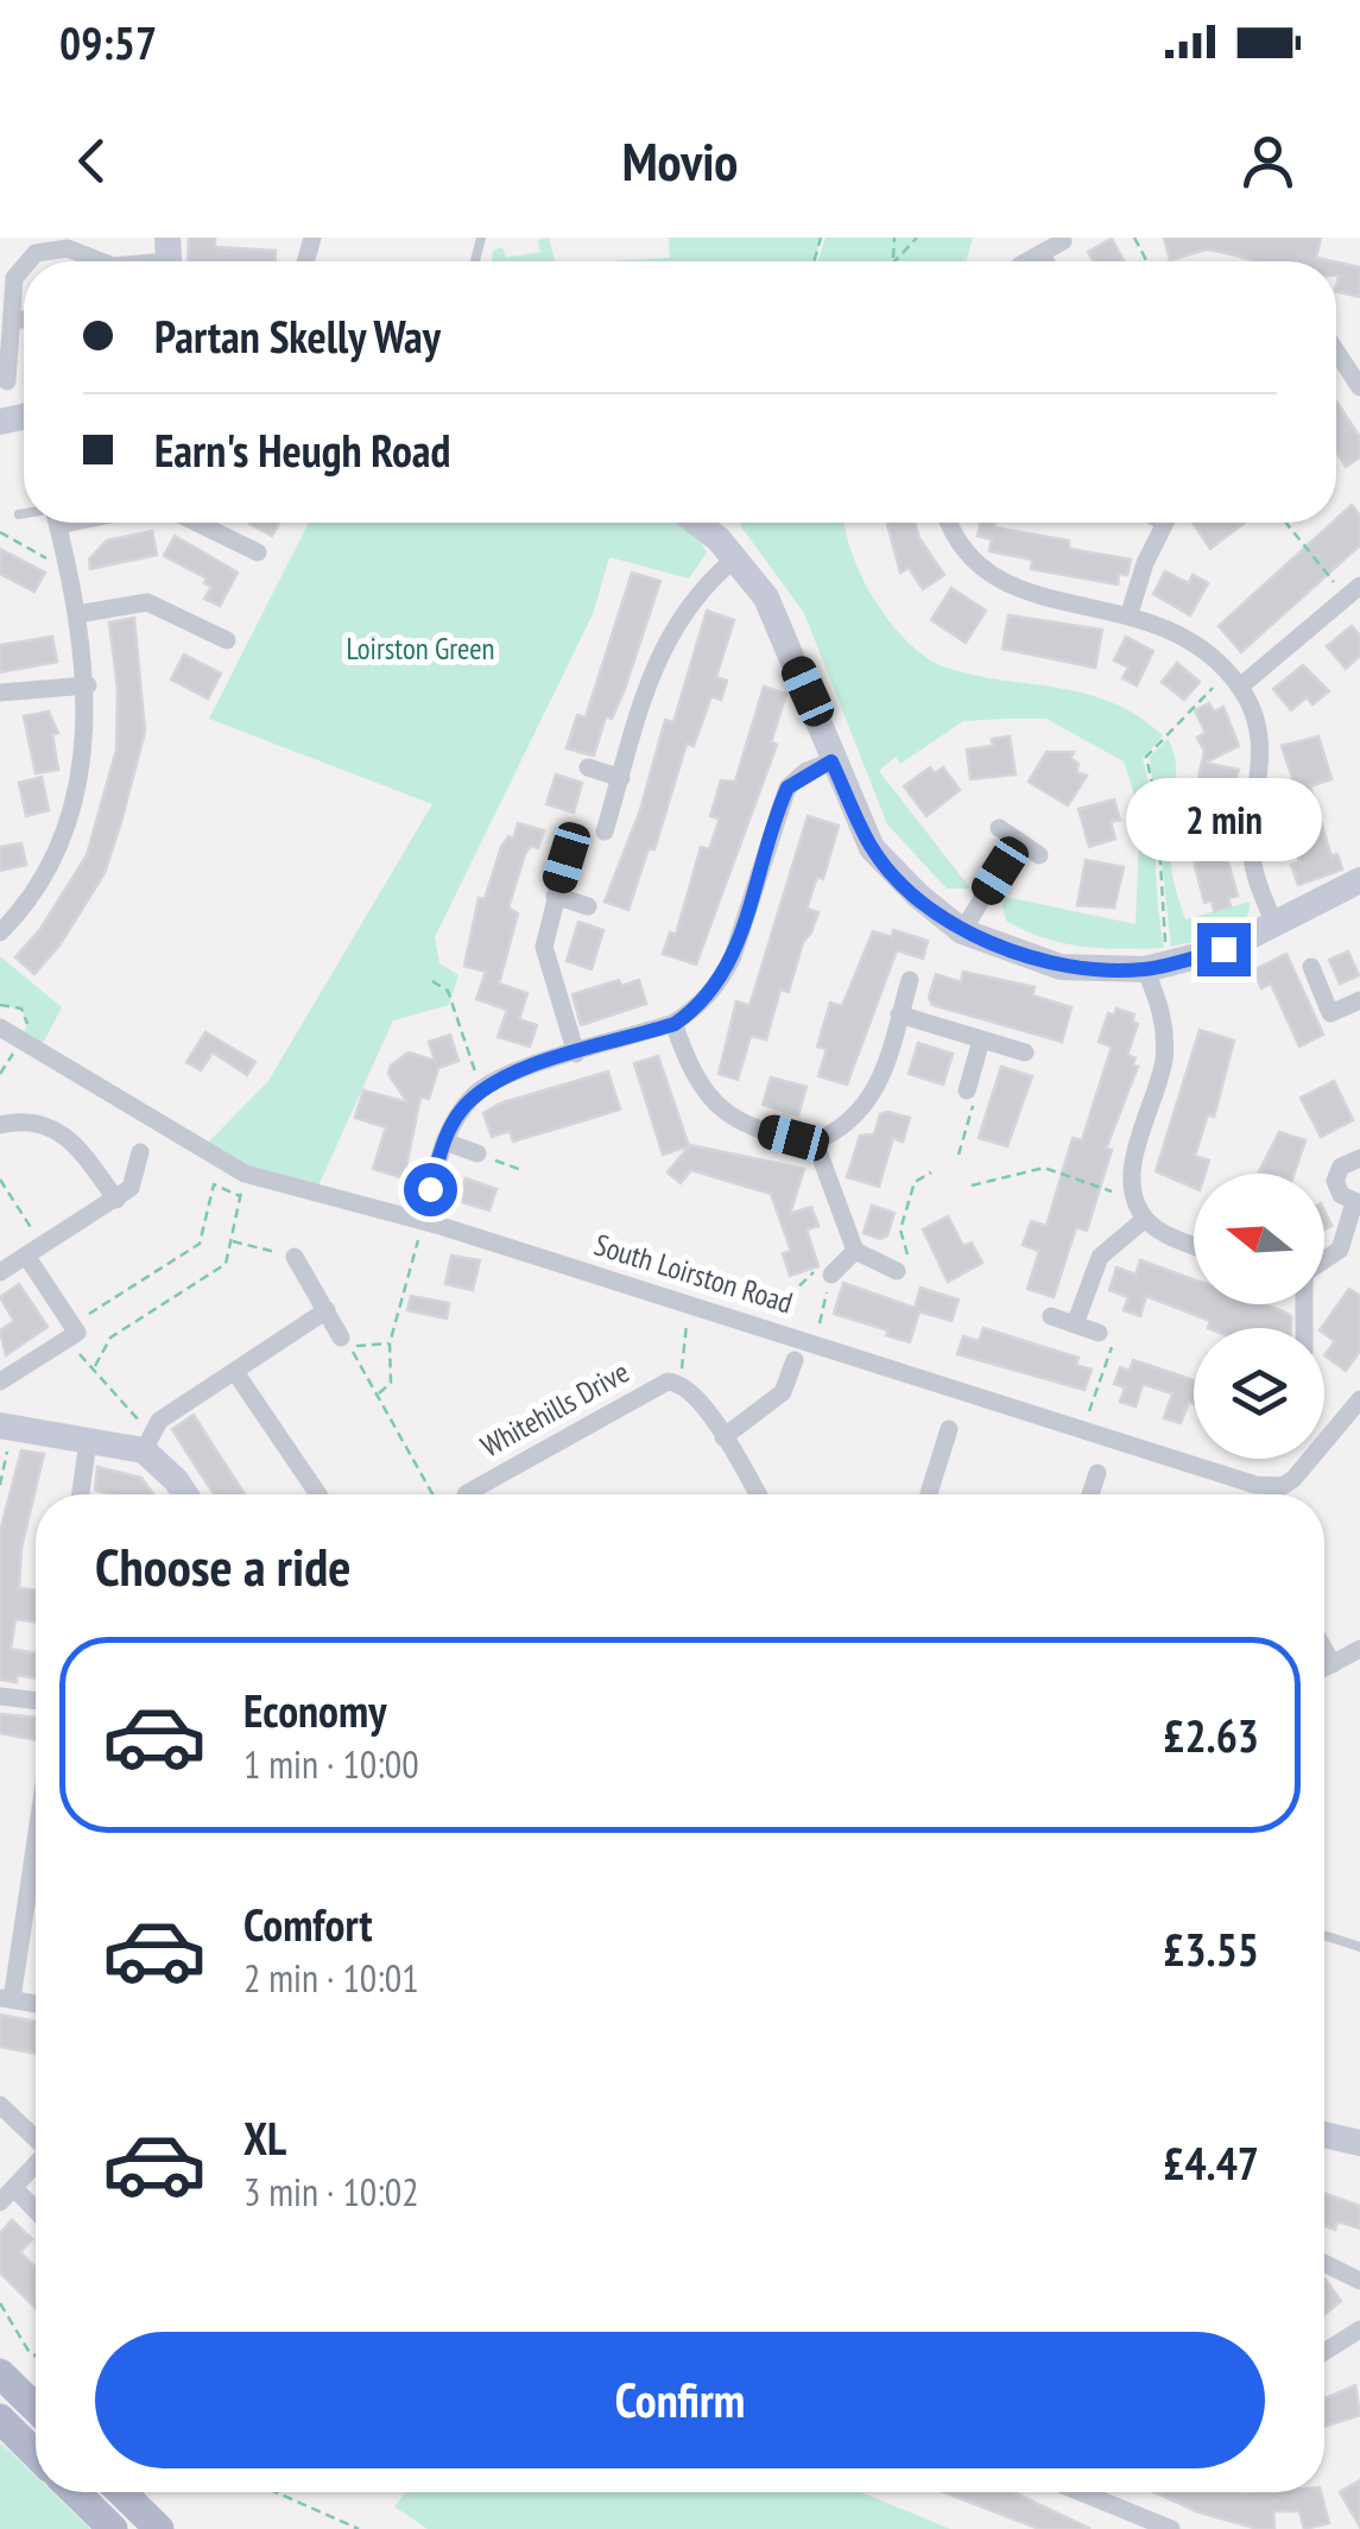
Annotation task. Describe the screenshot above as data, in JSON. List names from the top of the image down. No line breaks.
{"streets":{"street":["South Loirston Road","Whitehills Drive"]},"parks":["Loirston Green"],"north":"left","page":{"status":"09:57","header":"Movio","banner":["Partan Skelly Way","Earn's Heugh Road"],"bubble":"2 min","heading":"Choose a ride","list":[{"name":"Economy","note":"1 min · 10:00","value":"£2.63"},{"name":"Comfort","note":"2 min · 10:01","value":"£3.55"},{"name":"XL","note":"3 min · 10:02","value":"£4.47"}],"buttons":"Confirm"}}
